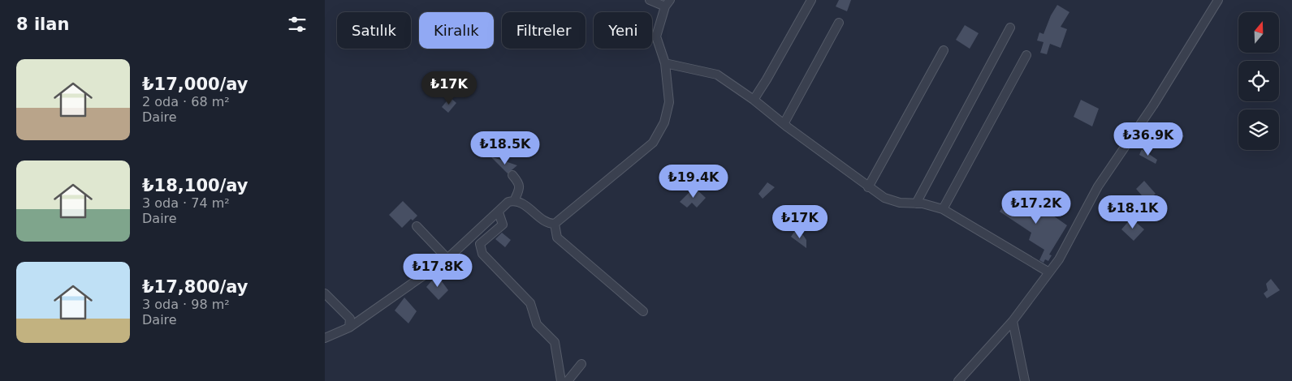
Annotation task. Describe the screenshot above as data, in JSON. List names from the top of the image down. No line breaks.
{"north":"top","page":{"heading":"8 ilan","chip":["Satılık","Kiralık","Filtreler","Yeni"],"list":[{"name":"₺17,000/ay","note":"2 oda · 68 m² · Daire"},{"name":"₺18,100/ay","note":"3 oda · 74 m² · Daire"},{"name":"₺17,800/ay","note":"3 oda · 98 m² · Daire"}],"price":["₺17K","₺36.9K","₺18.5K","₺19.4K","₺17.2K","₺18.1K","₺17K","₺17.8K"]}}
